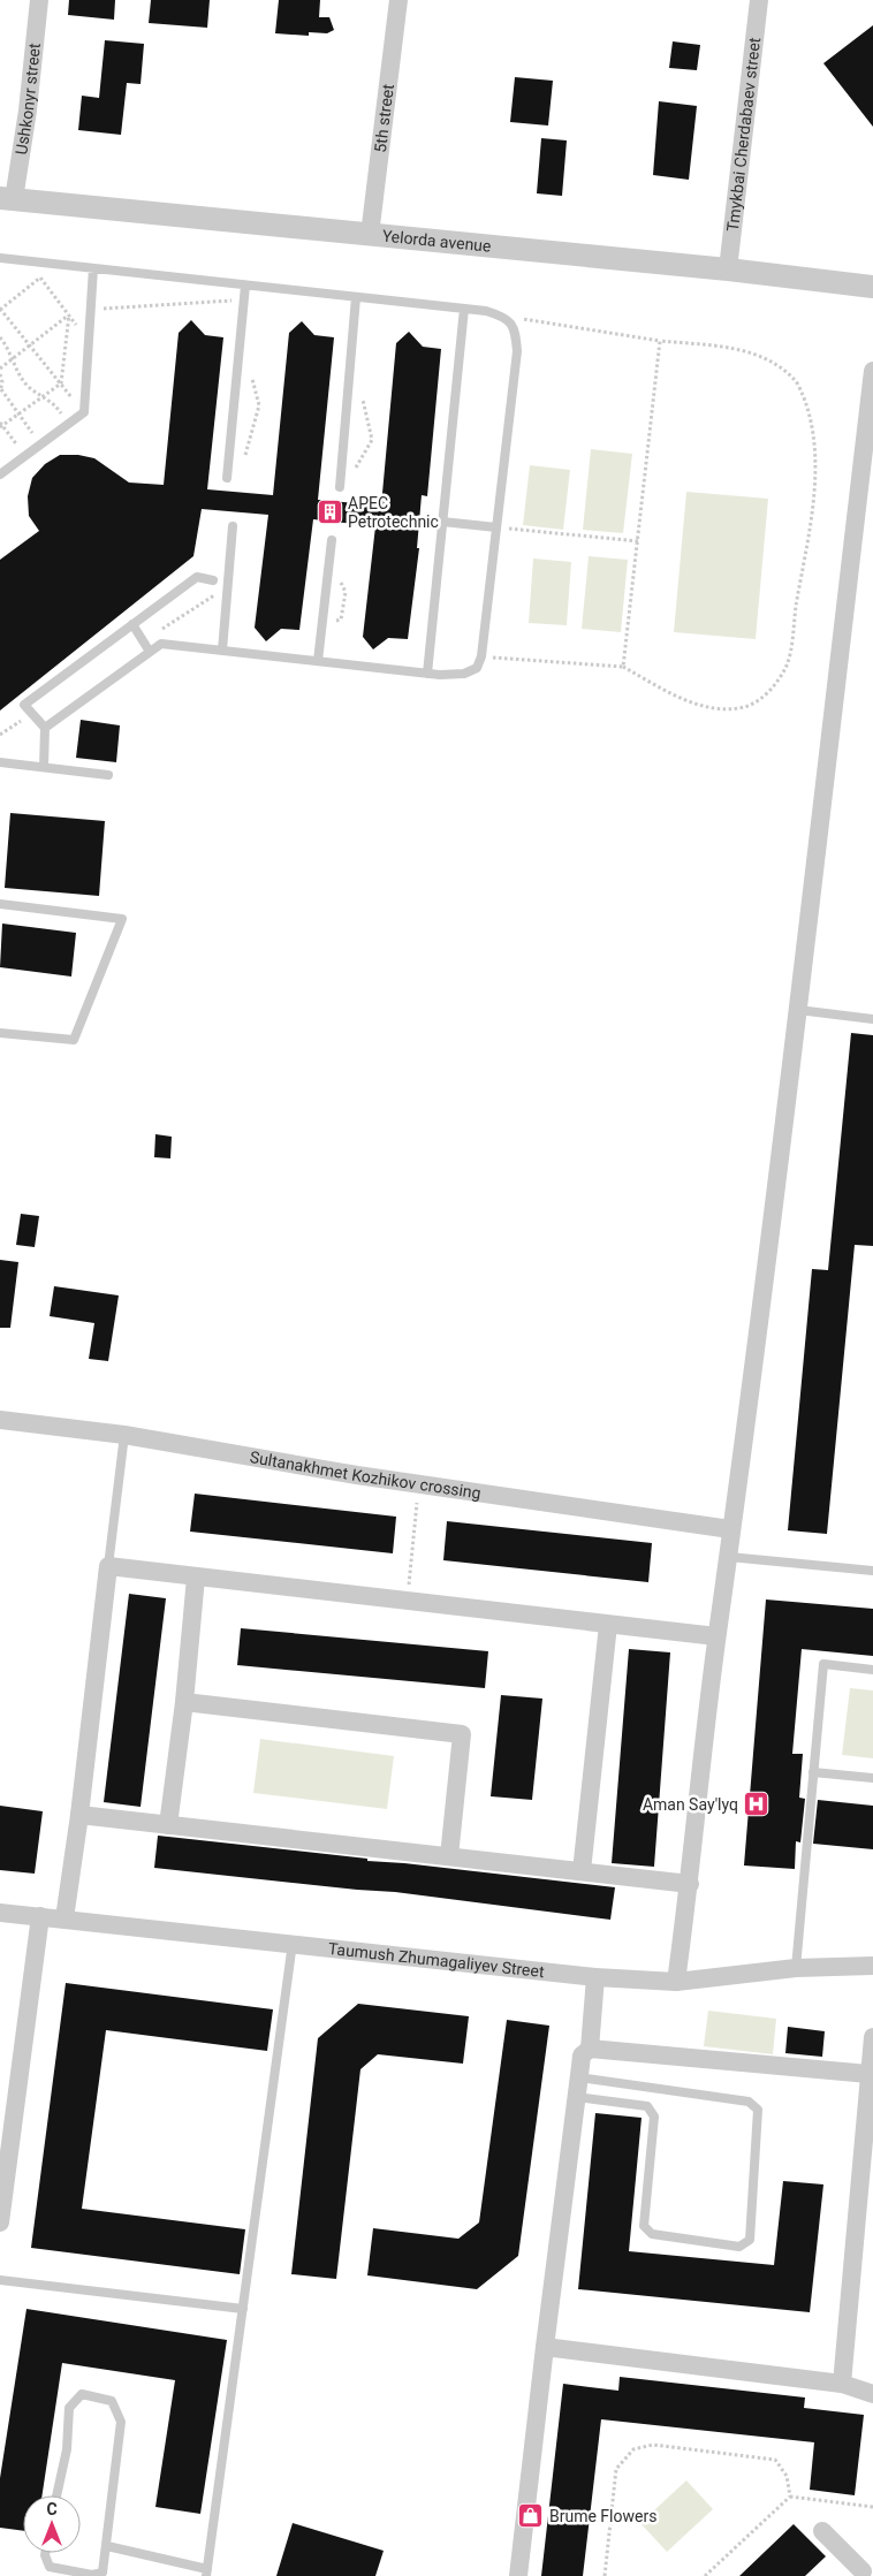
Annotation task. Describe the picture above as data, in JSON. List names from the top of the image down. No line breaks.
{"streets":{"street":["Ushkonyr street","5th street","Tmykbai Cherdabaev street","Yelorda avenue","Sultanakhmet Kozhikov crossing","Taumush Zhumagaliyev Street"]},"crossings":[["Ushkonyr street","Yelorda avenue"],["5th street","Yelorda avenue"],["Tmykbai Cherdabaev street","Yelorda avenue"]],"places":{"building":["APEC Petrotechnic"],"hospital":["Aman Say'lyq"],"shop":["Brume Flowers"]},"north":"top"}
